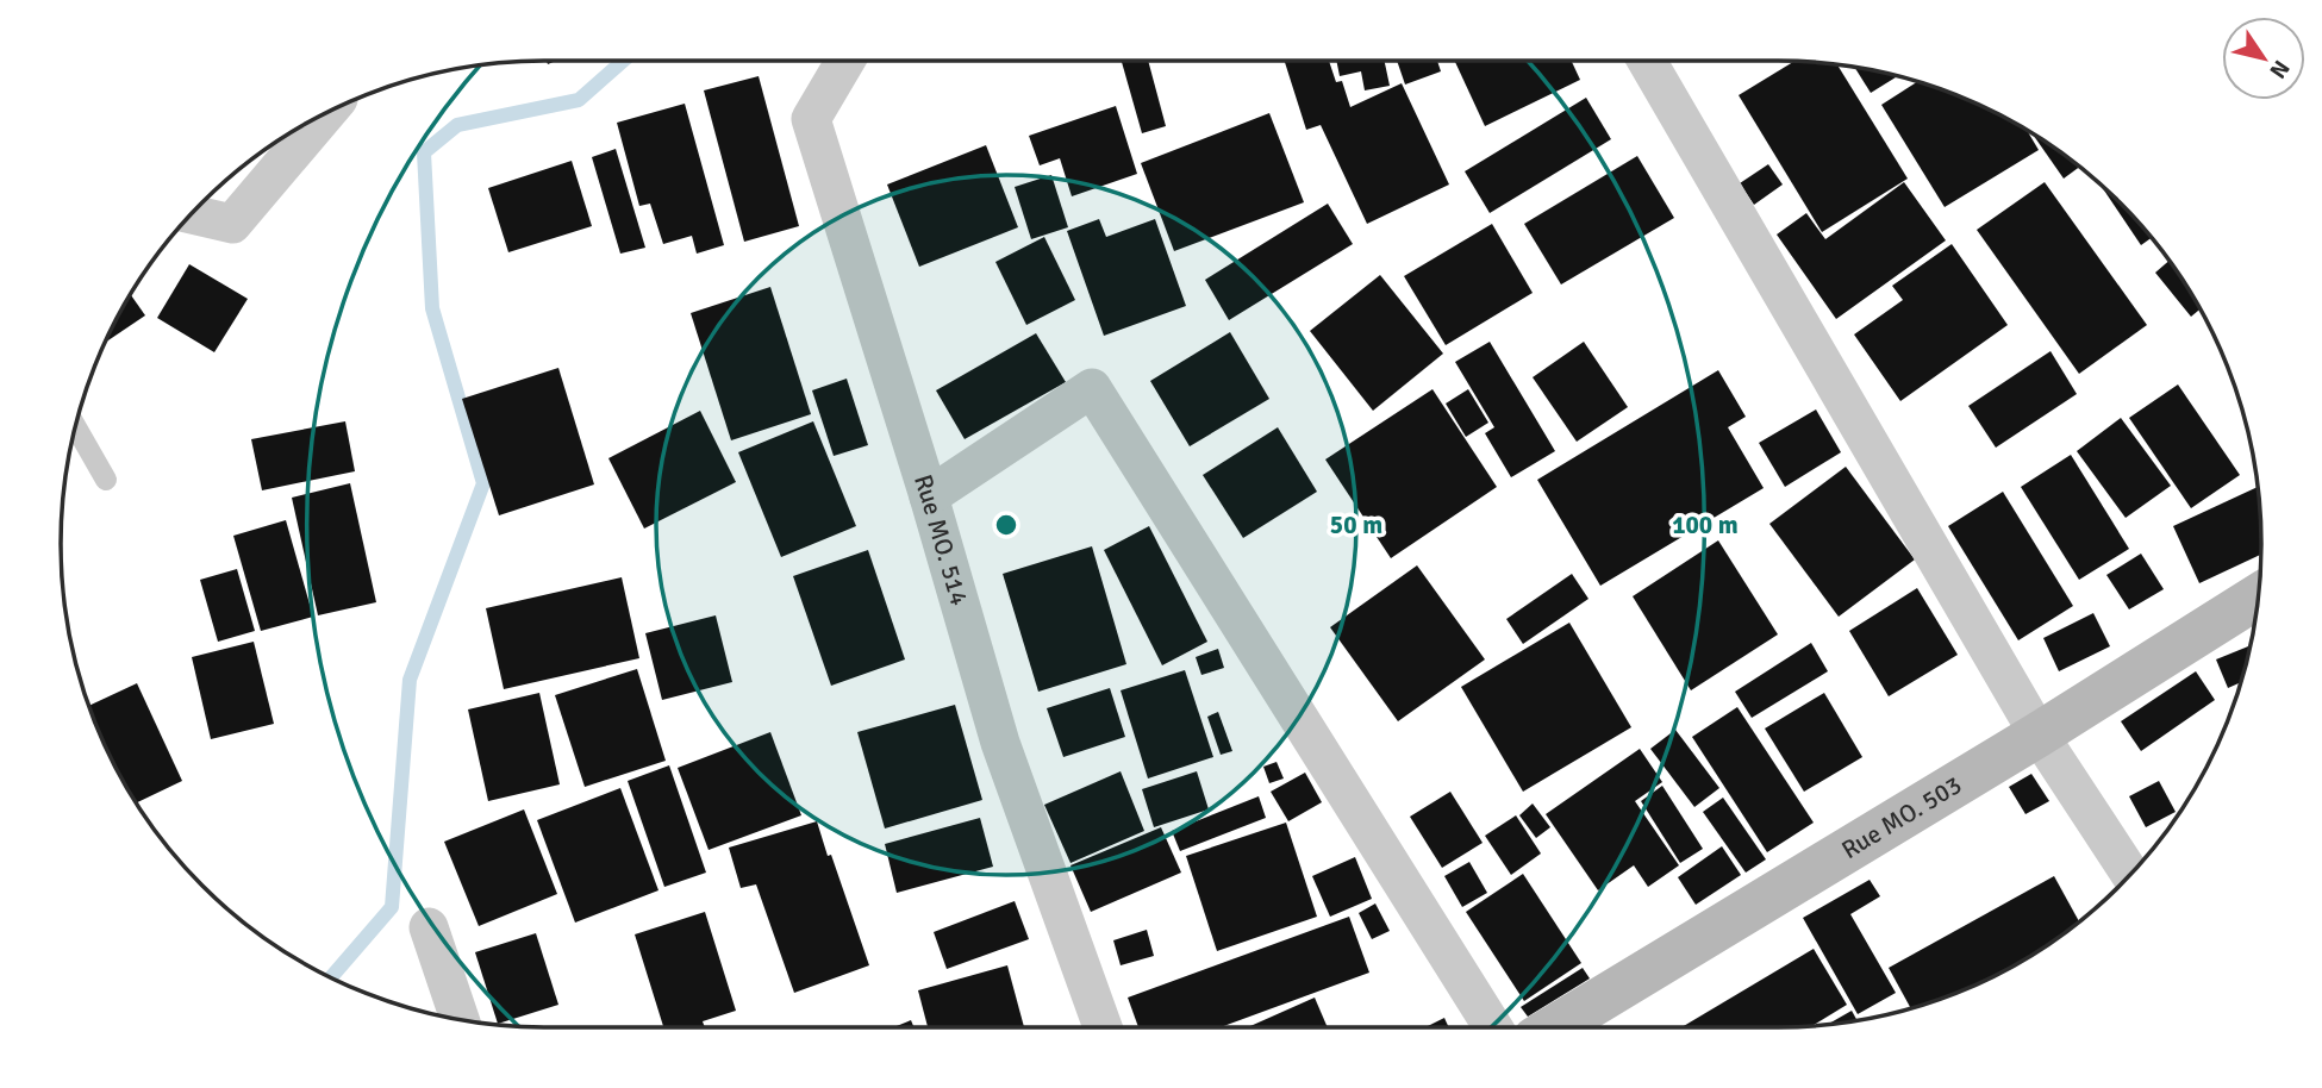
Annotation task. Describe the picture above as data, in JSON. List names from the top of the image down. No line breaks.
{"streets":{"street":["Rue MO. 514","Rue MO. 503"]},"north":"bottom right","rings":["50 m","100 m"]}
